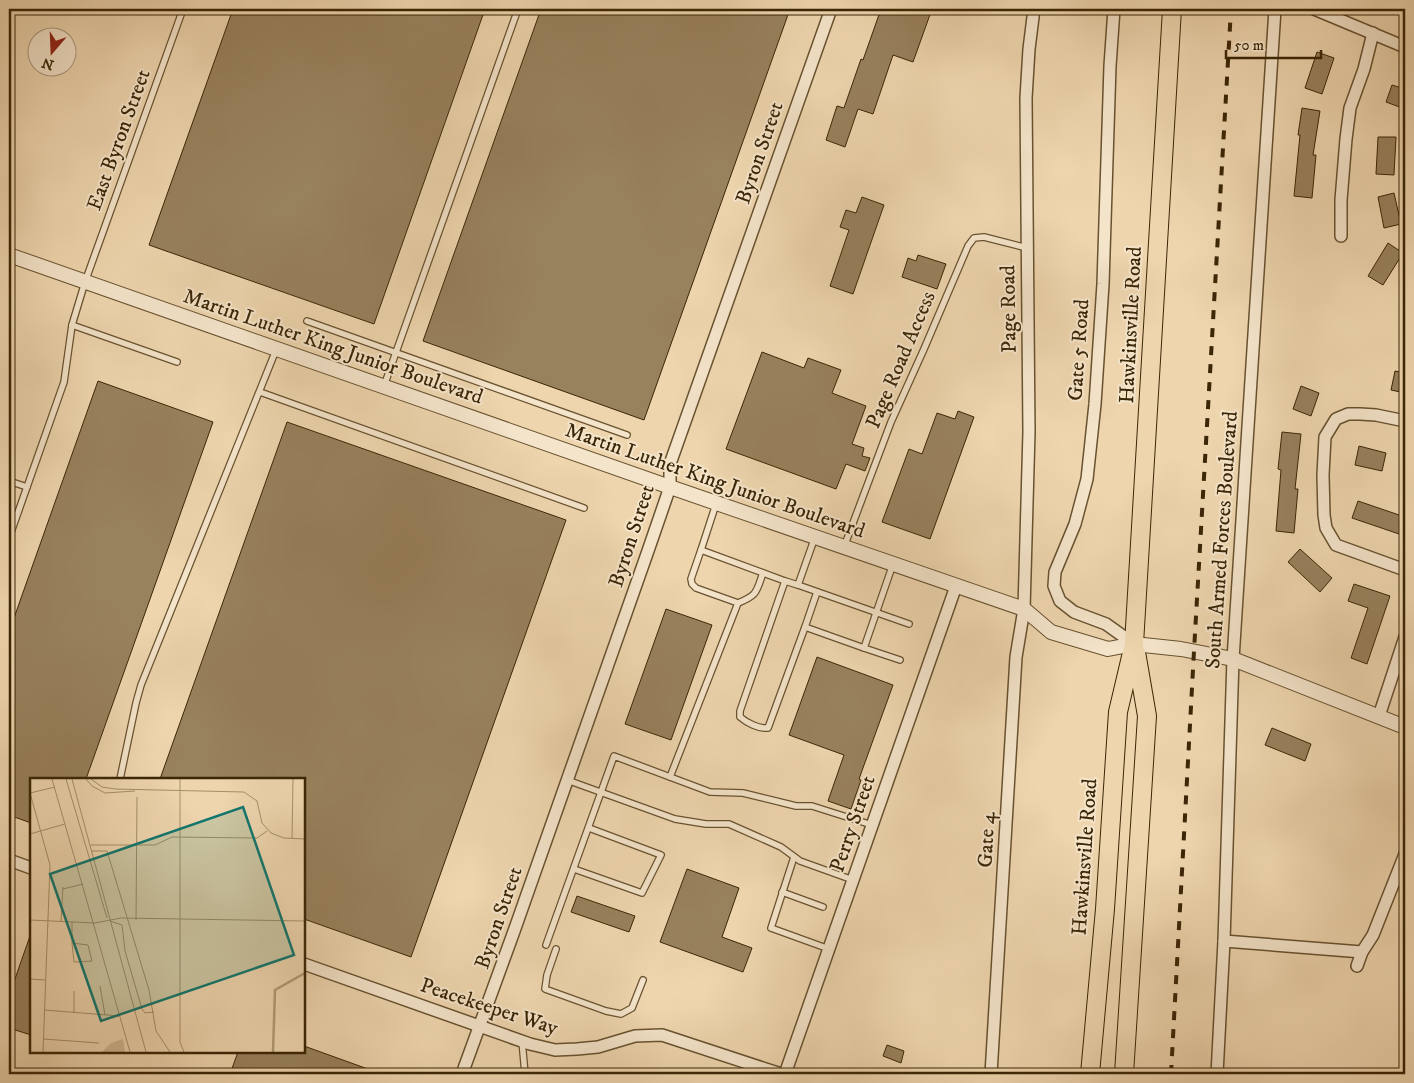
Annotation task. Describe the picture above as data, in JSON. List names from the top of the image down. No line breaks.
{"streets":{"main road":["Hawkinsville Road"],"street":["Byron Street","Page Road","Martin Luther King Junior Boulevard","Gate 5 Road","South Armed Forces Boulevard","Perry Street","Gate 4","Peacekeeper Way"],"lane":["East Byron Street","Page Road Access"]},"crossings":[["East Byron Street","Martin Luther King Junior Boulevard"],["Byron Street","Martin Luther King Junior Boulevard"],["Byron Street","Peacekeeper Way"],["Page Road","Martin Luther King Junior Boulevard"],["Page Road","Page Road Access"],["Page Road","Gate 4"],["Hawkinsville Road","Martin Luther King Junior Boulevard"],["Hawkinsville Road","Gate 5 Road"],["Martin Luther King Junior Boulevard","Gate 5 Road"],["Martin Luther King Junior Boulevard","Page Road Access"],["Martin Luther King Junior Boulevard","South Armed Forces Boulevard"],["Martin Luther King Junior Boulevard","Perry Street"],["Martin Luther King Junior Boulevard","Gate 4"],["Perry Street","Peacekeeper Way"]],"scale_bar":"50 m","north":"bottom"}
